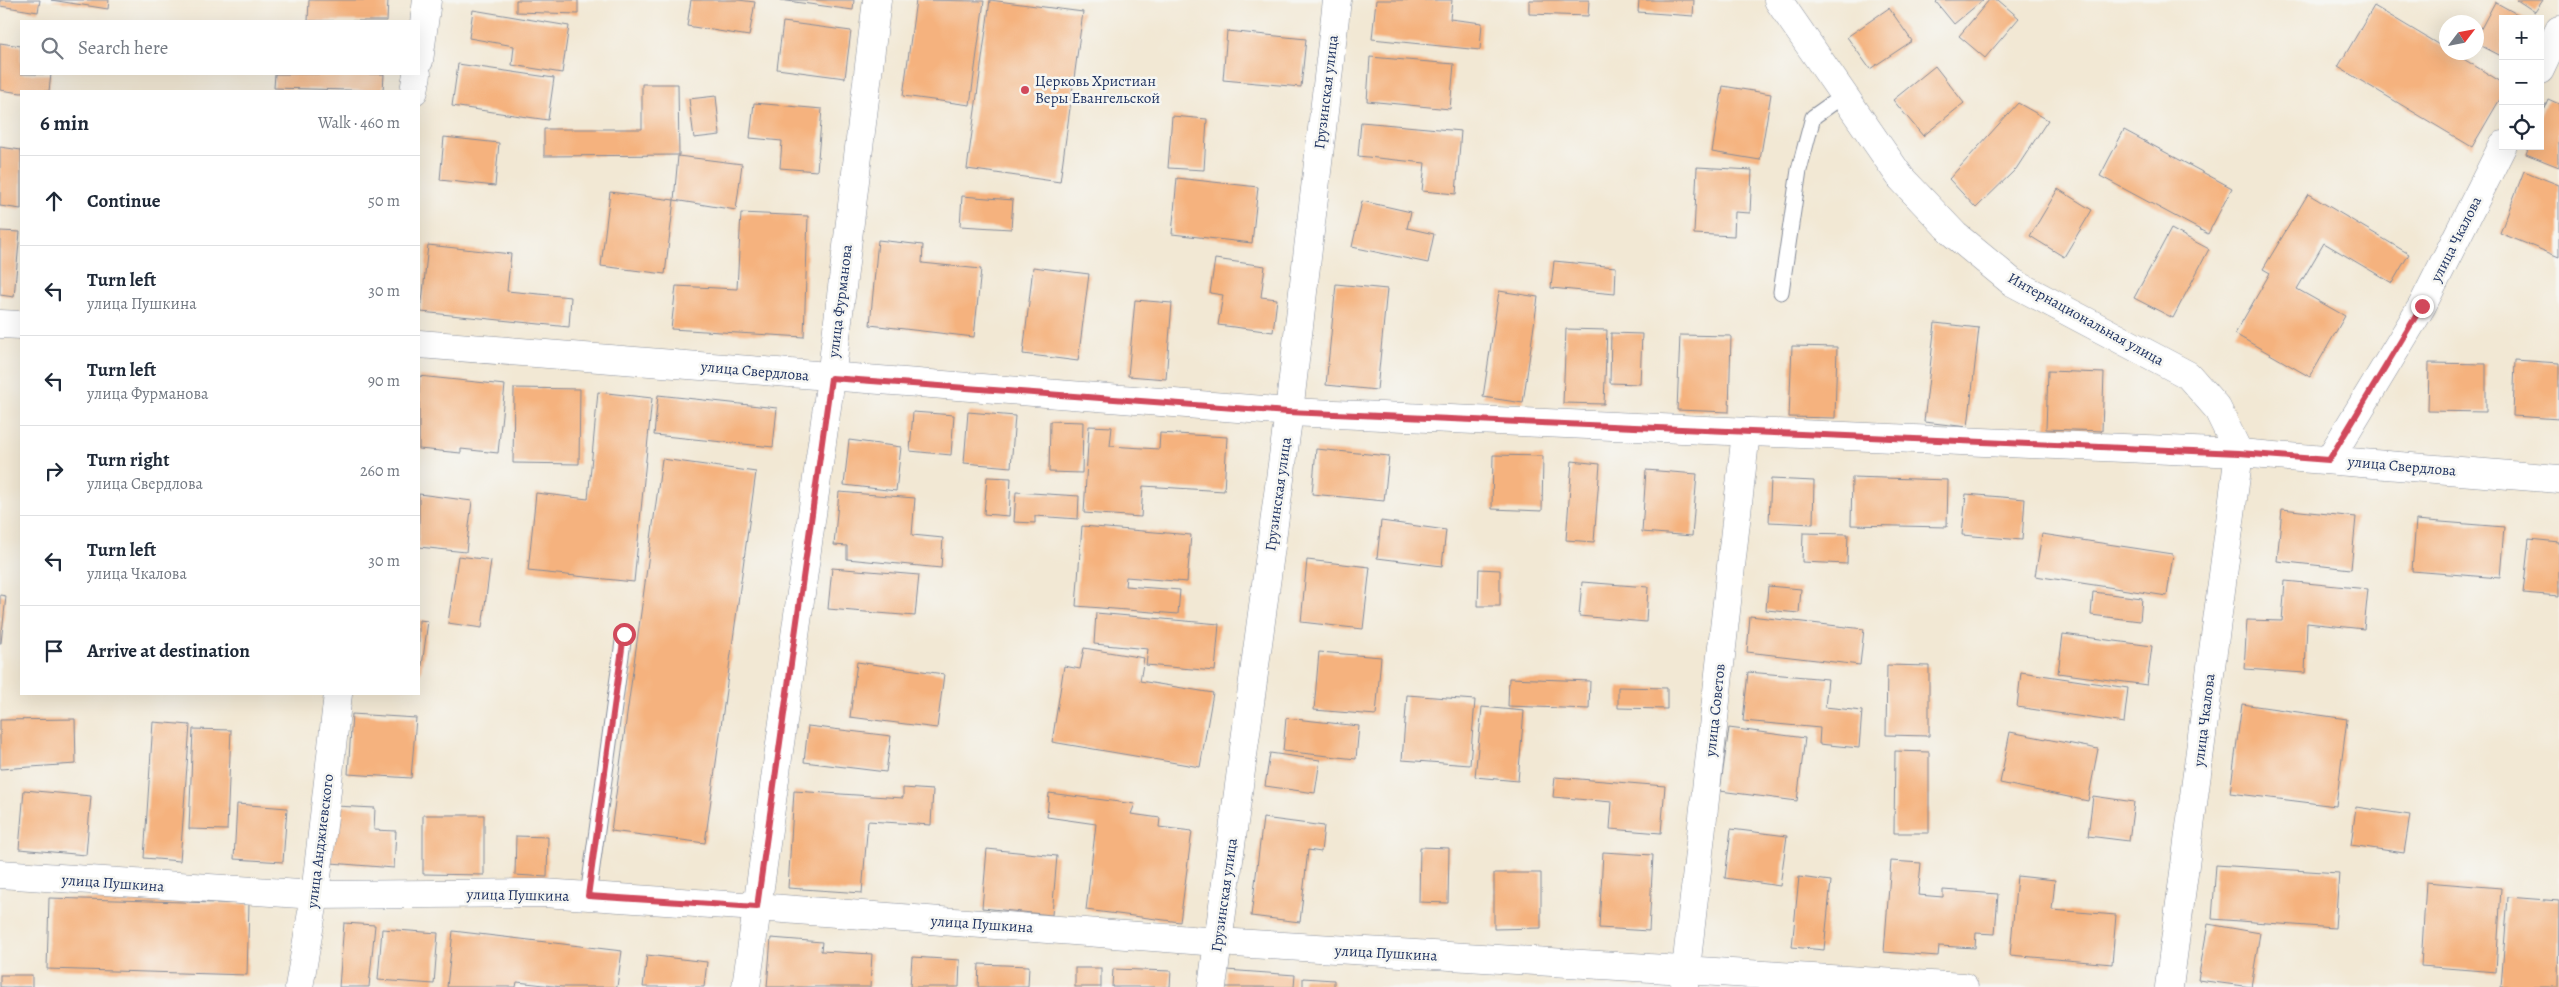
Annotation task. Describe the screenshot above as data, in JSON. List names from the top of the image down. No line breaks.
{"streets":{"street":["Грузинская улица","улица Чкалова","улица Фурманова","Интернациональная улица","улица Свердлова","улица Советов","улица Анджиевского","улица Пушкина"]},"crossings":[["Грузинская улица","улица Свердлова"],["Грузинская улица","улица Пушкина"],["улица Чкалова","Интернациональная улица"],["улица Чкалова","улица Свердлова"],["улица Фурманова","улица Свердлова"],["улица Фурманова","улица Пушкина"],["Интернациональная улица","улица Свердлова"],["улица Свердлова","улица Советов"],["улица Советов","улица Пушкина"],["улица Анджиевского","улица Пушкина"]],"places":["Церковь Христиан Веры Евангельской"],"north":"top right","page":{"map_buttons":["+","−"],"search":"Search here","heading":["6 min","Walk · 460 m"],"list":[["Continue","50 m"],["Turn left","улица Пушкина","30 m"],["Turn left","улица Фурманова","90 m"],["Turn right","улица Свердлова","260 m"],["Turn left","улица Чкалова","30 m"],"Arrive at destination"]}}
